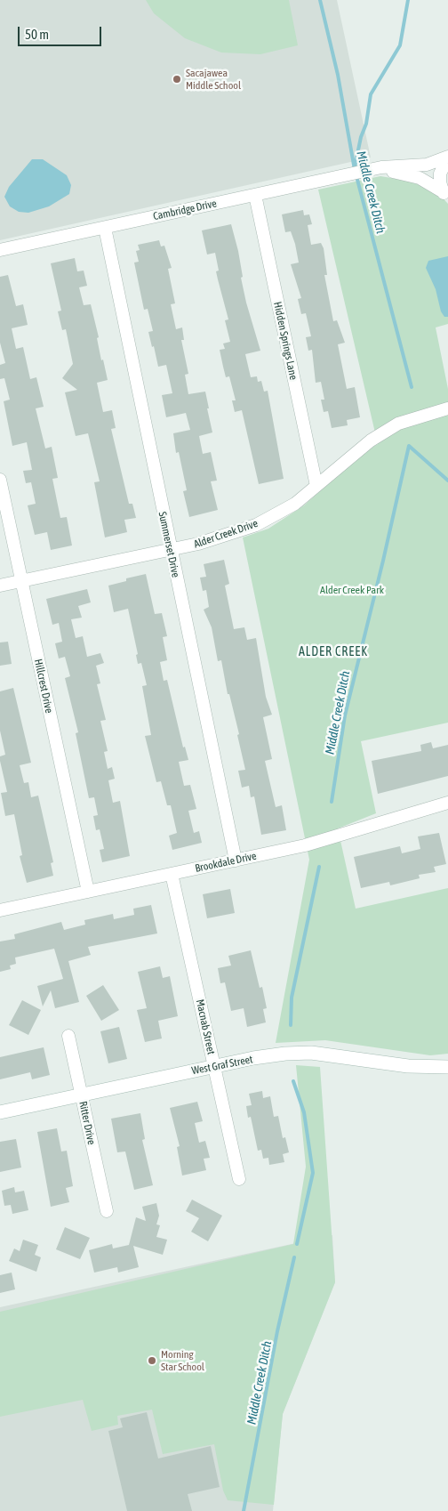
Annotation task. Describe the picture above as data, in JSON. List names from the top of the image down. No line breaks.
{"streets":{"main road":["West Graf Street"],"street":["Cambridge Drive","Hidden Springs Lane","Alder Creek Drive","Summerset Drive","Hillcrest Drive","Brookdale Drive","Macnab Street","Ritter Drive"]},"crossings":[["Cambridge Drive","Hidden Springs Lane"],["Cambridge Drive","Summerset Drive"],["Hidden Springs Lane","Alder Creek Drive"],["Alder Creek Drive","Summerset Drive"],["Alder Creek Drive","Hillcrest Drive"],["Summerset Drive","Brookdale Drive"],["Hillcrest Drive","Brookdale Drive"],["Brookdale Drive","Macnab Street"],["Macnab Street","West Graf Street"],["West Graf Street","Ritter Drive"]],"districts":["ALDER CREEK"],"water":["Middle Creek Ditch"],"parks":["Alder Creek Park"],"places":["Sacajawea Middle School","Morning Star School"],"scale_bar":"50 m"}
